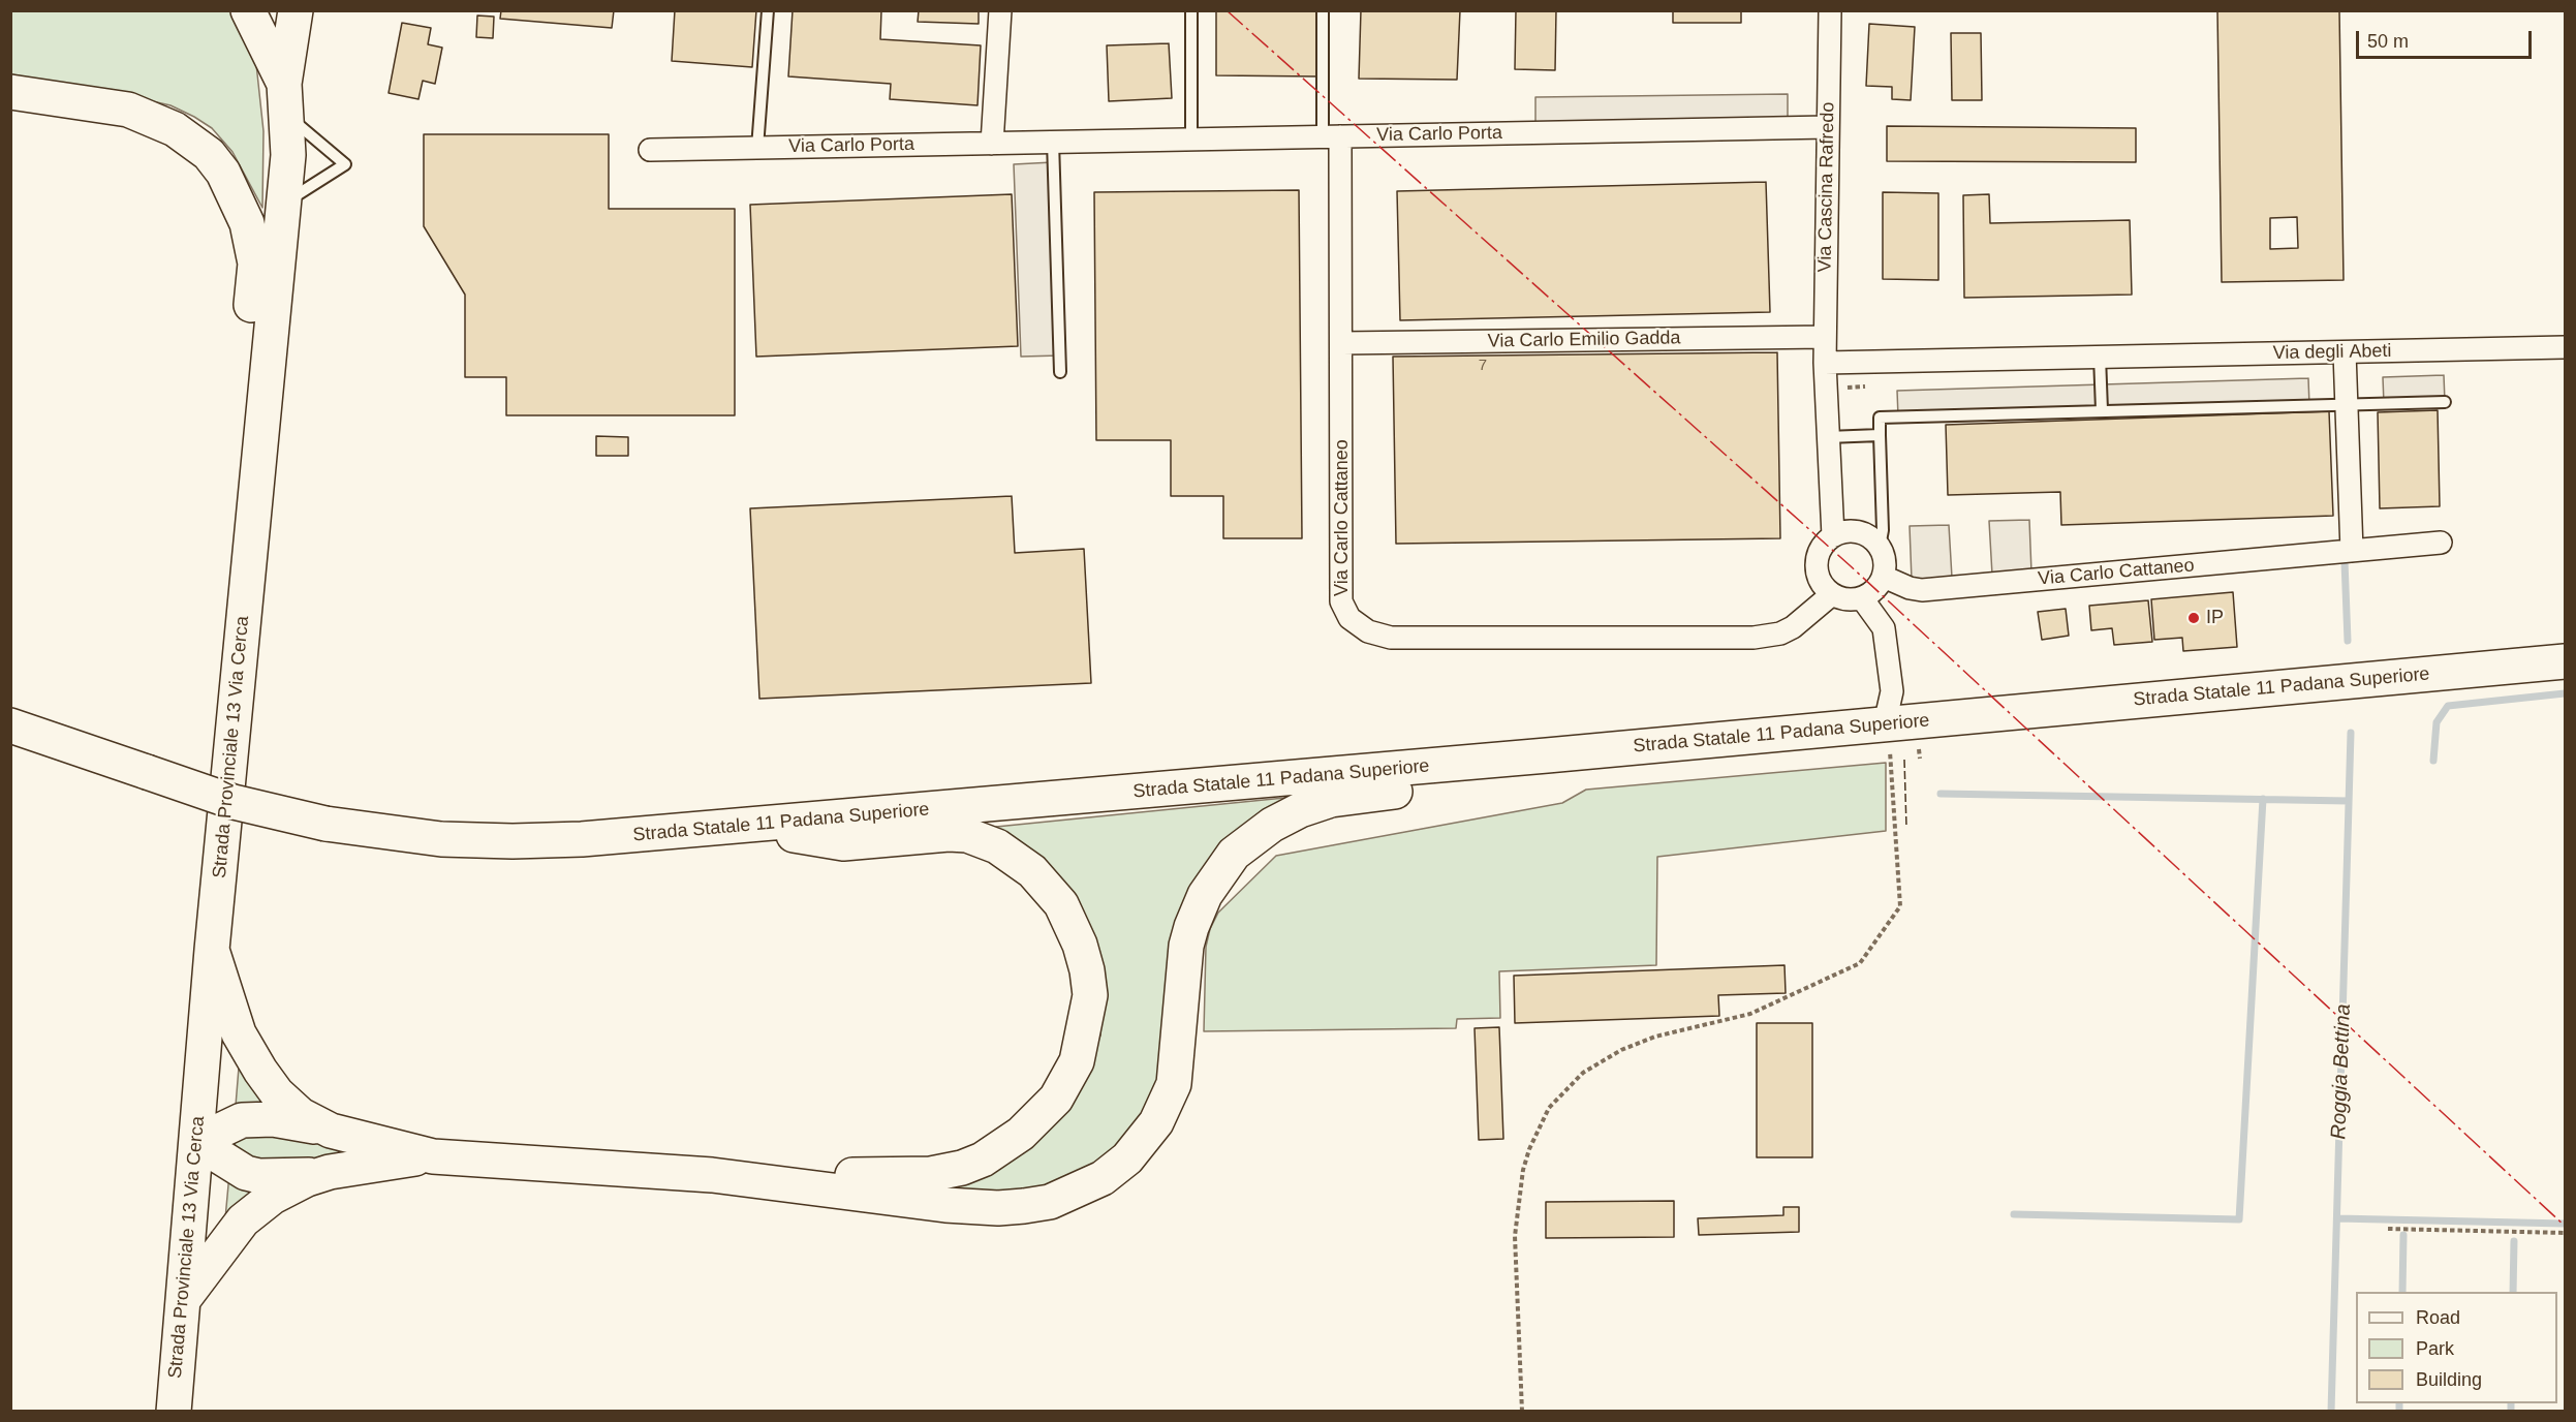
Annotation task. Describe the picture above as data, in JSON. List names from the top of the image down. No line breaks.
{"streets":{"main road":["Strada Statale 11 Padana Superiore","Strada Provinciale 13 Via Cerca"],"street":["Via Carlo Porta","Via Cascina Rafredo","Via Carlo Emilio Gadda","Via degli Abeti","Via Carlo Cattaneo"]},"crossings":[["Via Carlo Porta","Via Cascina Rafredo"],["Via Carlo Porta","Via Carlo Cattaneo"],["Via Cascina Rafredo","Via Carlo Emilio Gadda"],["Via Cascina Rafredo","Via degli Abeti"],["Via Cascina Rafredo","Via Carlo Cattaneo"],["Via Carlo Emilio Gadda","Via Carlo Cattaneo"]],"water":["Roggia Bettina"],"places":["IP"],"house_numbers":["7"],"legend":["Road","Park","Building"],"scale_bar":"50 m"}
